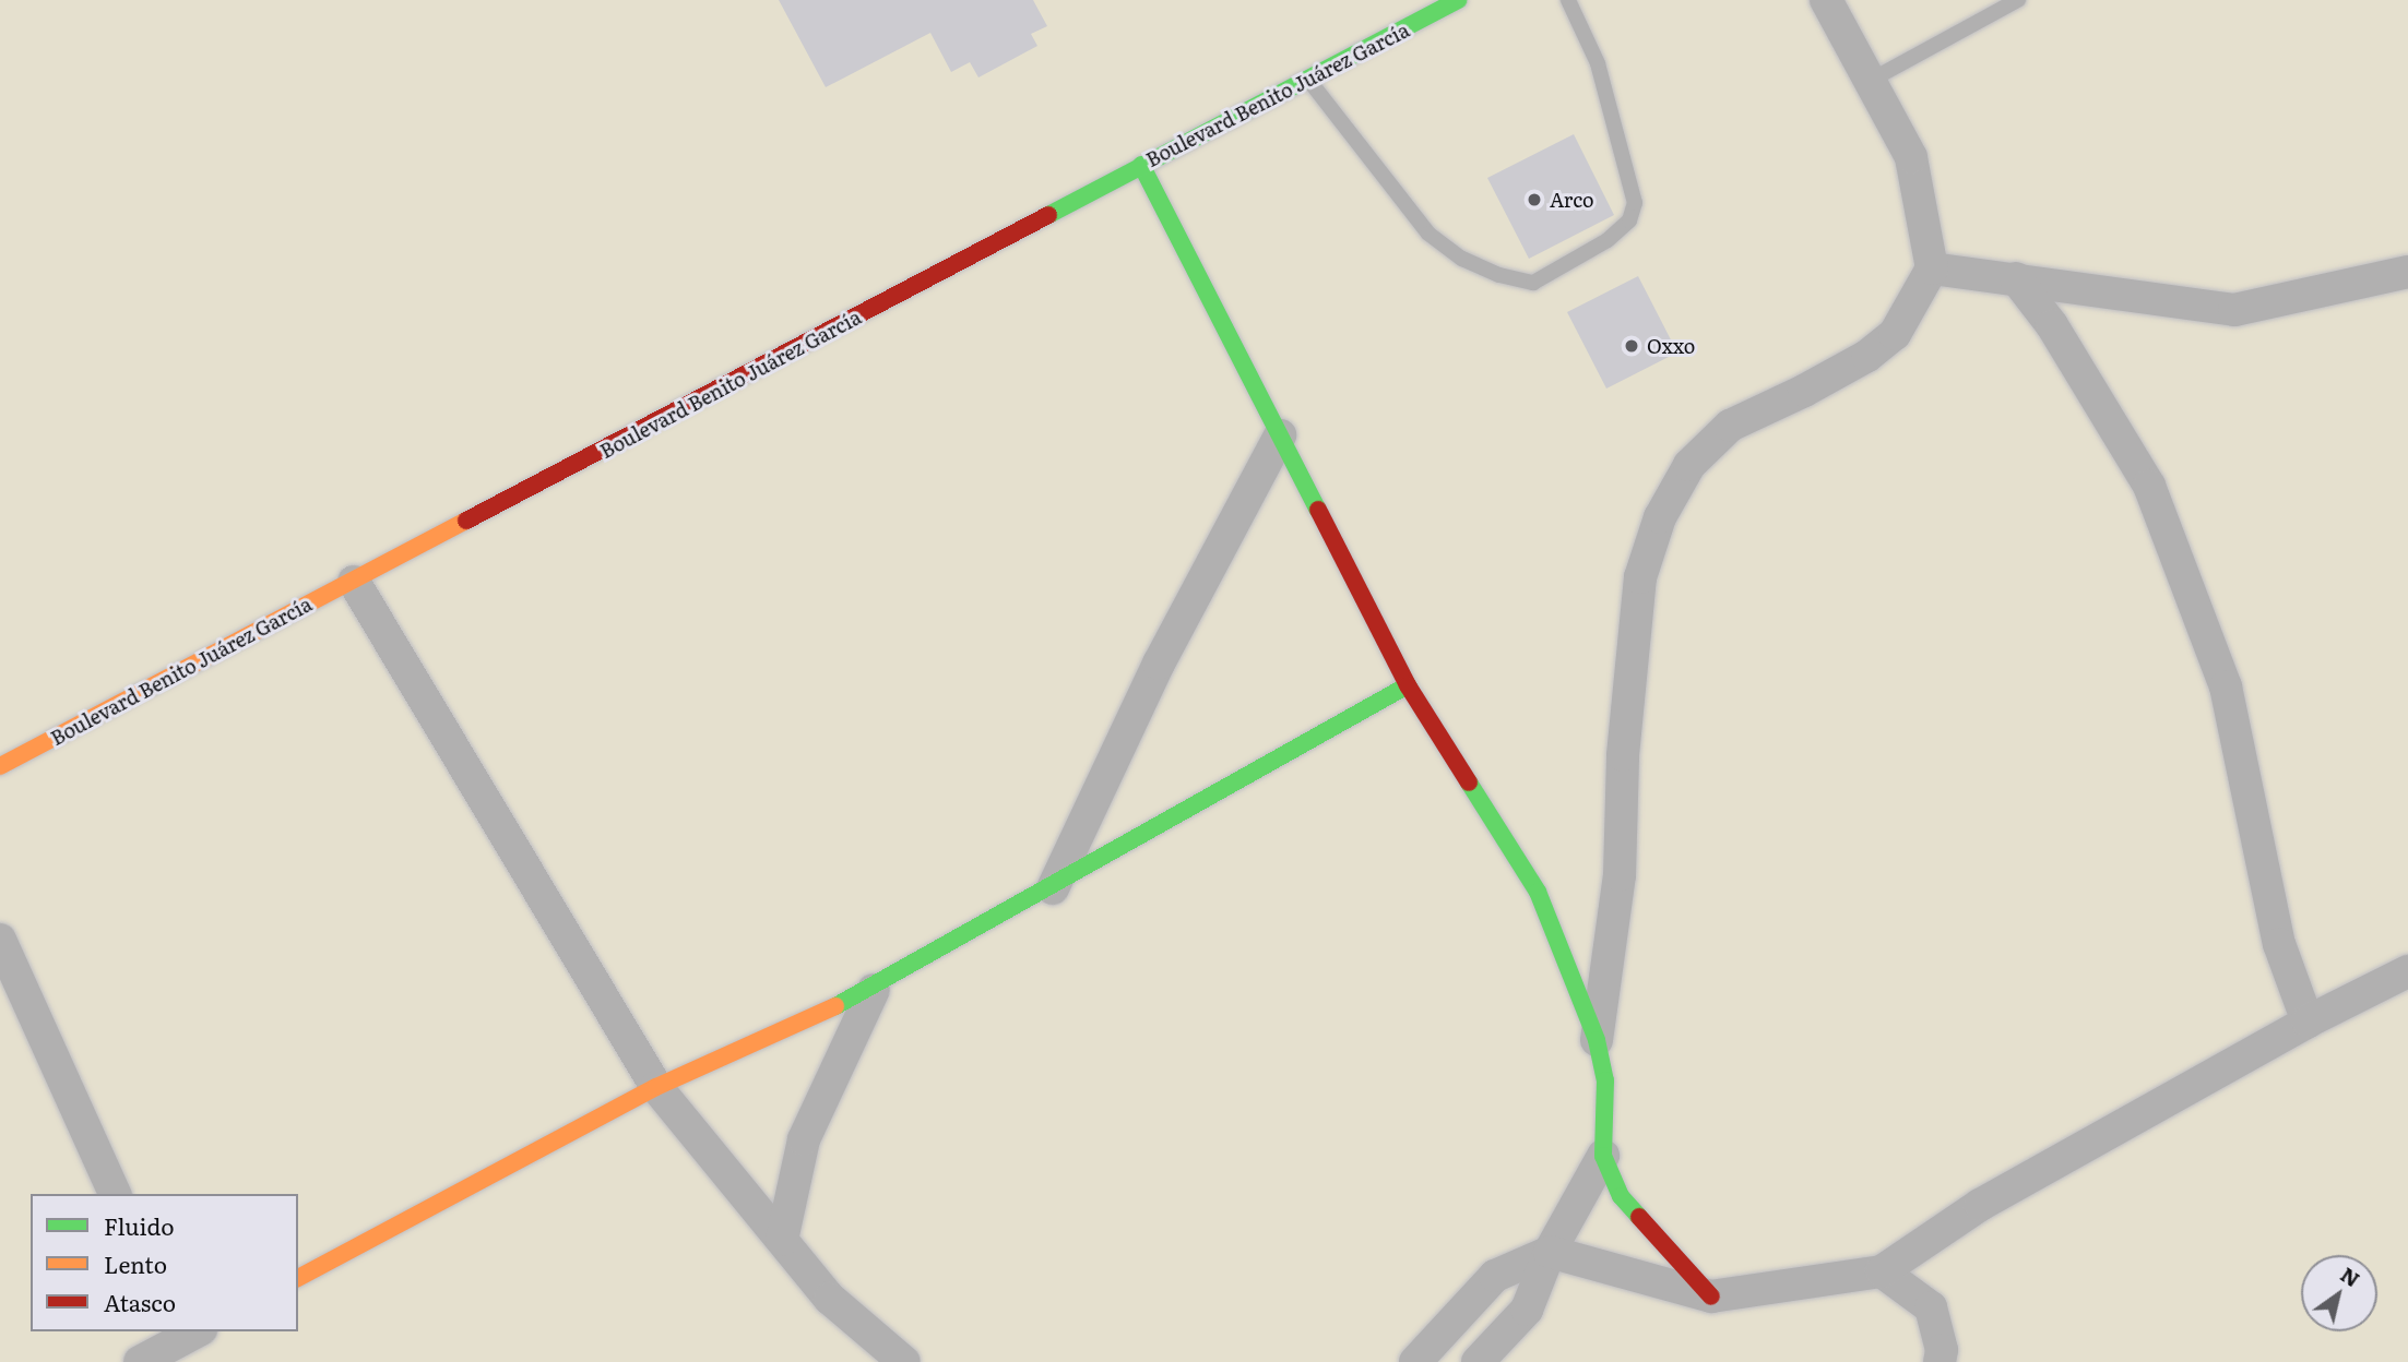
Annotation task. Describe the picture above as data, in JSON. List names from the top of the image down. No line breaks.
{"streets":{"street":["Boulevard Benito Juárez García"]},"places":["Arco","Oxxo"],"legend":["Fluido","Lento","Atasco"],"north":"top right"}
